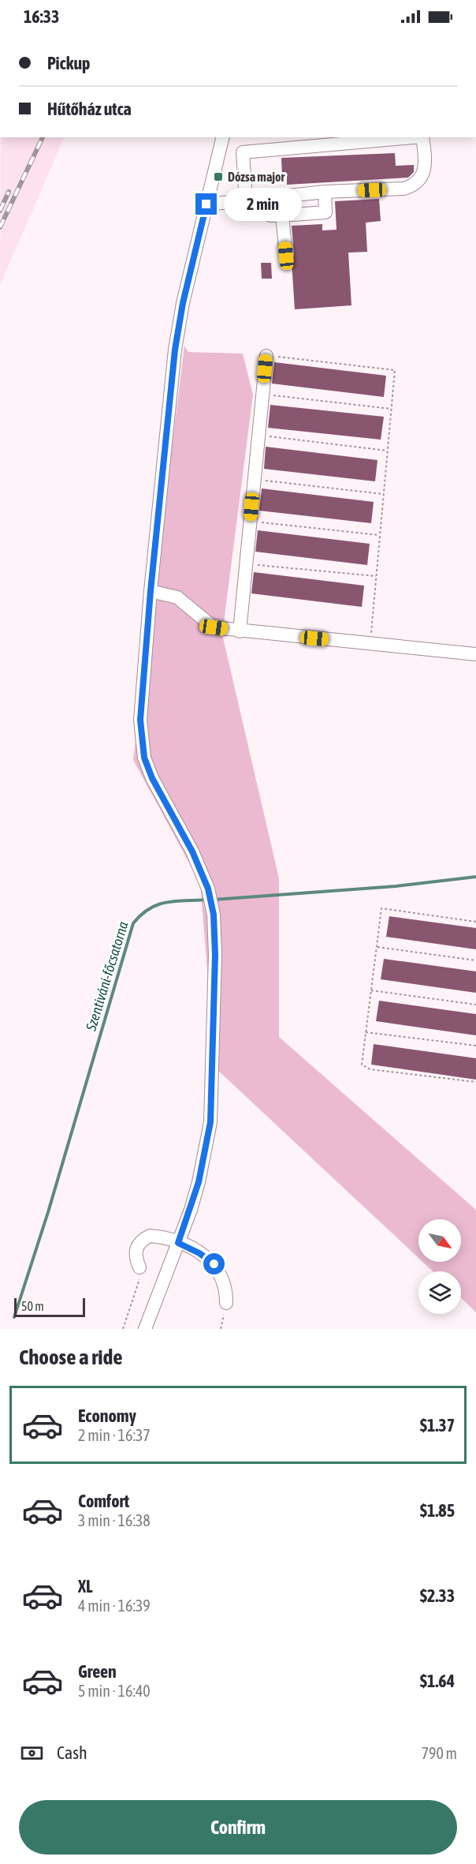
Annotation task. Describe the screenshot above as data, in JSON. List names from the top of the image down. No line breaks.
{"water":["Szentiváni-főcsatorna"],"places":{"transit":["Dózsa major"]},"scale_bar":"50 m","north":"bottom right","page":{"status":"16:33","banner":["Pickup","Hűtőház utca"],"bubble":"2 min","scale":"50 m","heading":"Choose a ride","list":[{"name":"Economy","note":"2 min · 16:37","value":"$1.37"},{"name":"Comfort","note":"3 min · 16:38","value":"$1.85"},{"name":"XL","note":"4 min · 16:39","value":"$2.33"},{"name":"Green","note":"5 min · 16:40","value":"$1.64"}],"pay":["Cash","790 m"],"buttons":"Confirm"}}
